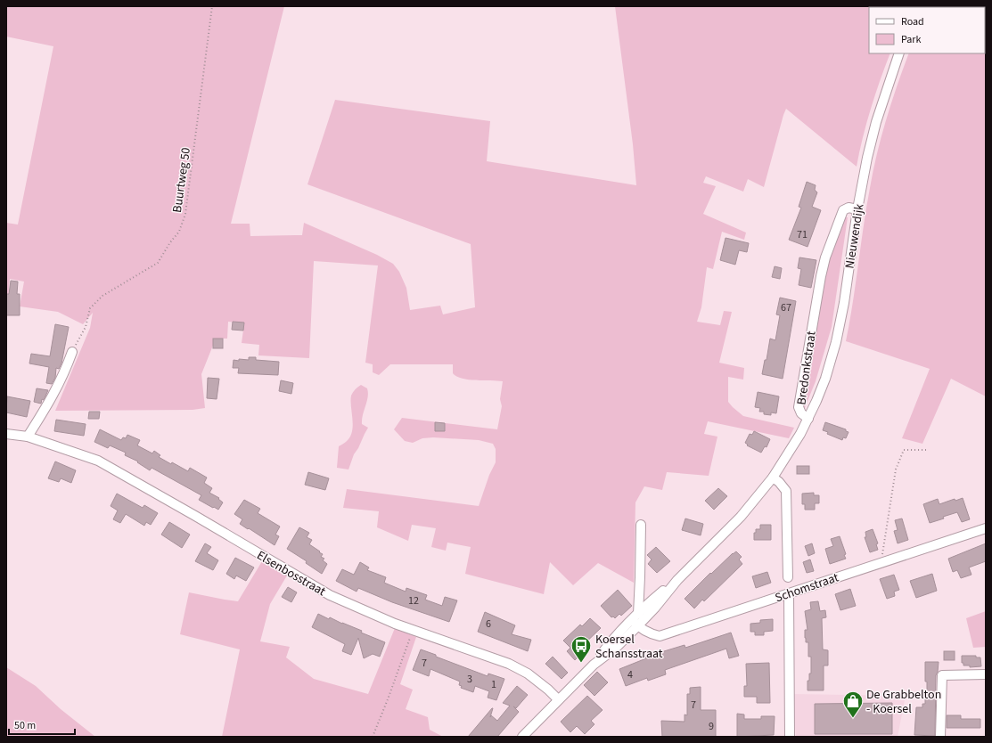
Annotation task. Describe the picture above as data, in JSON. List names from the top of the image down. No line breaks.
{"streets":{"street":["Nieuwendijk","Bredonkstraat","Elsenbosstraat","Schomstraat"],"path":["Buurtweg 50"]},"crossings":[["Nieuwendijk","Bredonkstraat"],["Bredonkstraat","Elsenbosstraat"],["Bredonkstraat","Schomstraat"]],"places":{"bus stop":["Koersel Schansstraat"],"shop":["De Grabbelton - Koersel"]},"house_numbers":["71","67","12","6","7","4","3","1","7","9"],"legend":["Road","Park"],"scale_bar":"50 m"}
